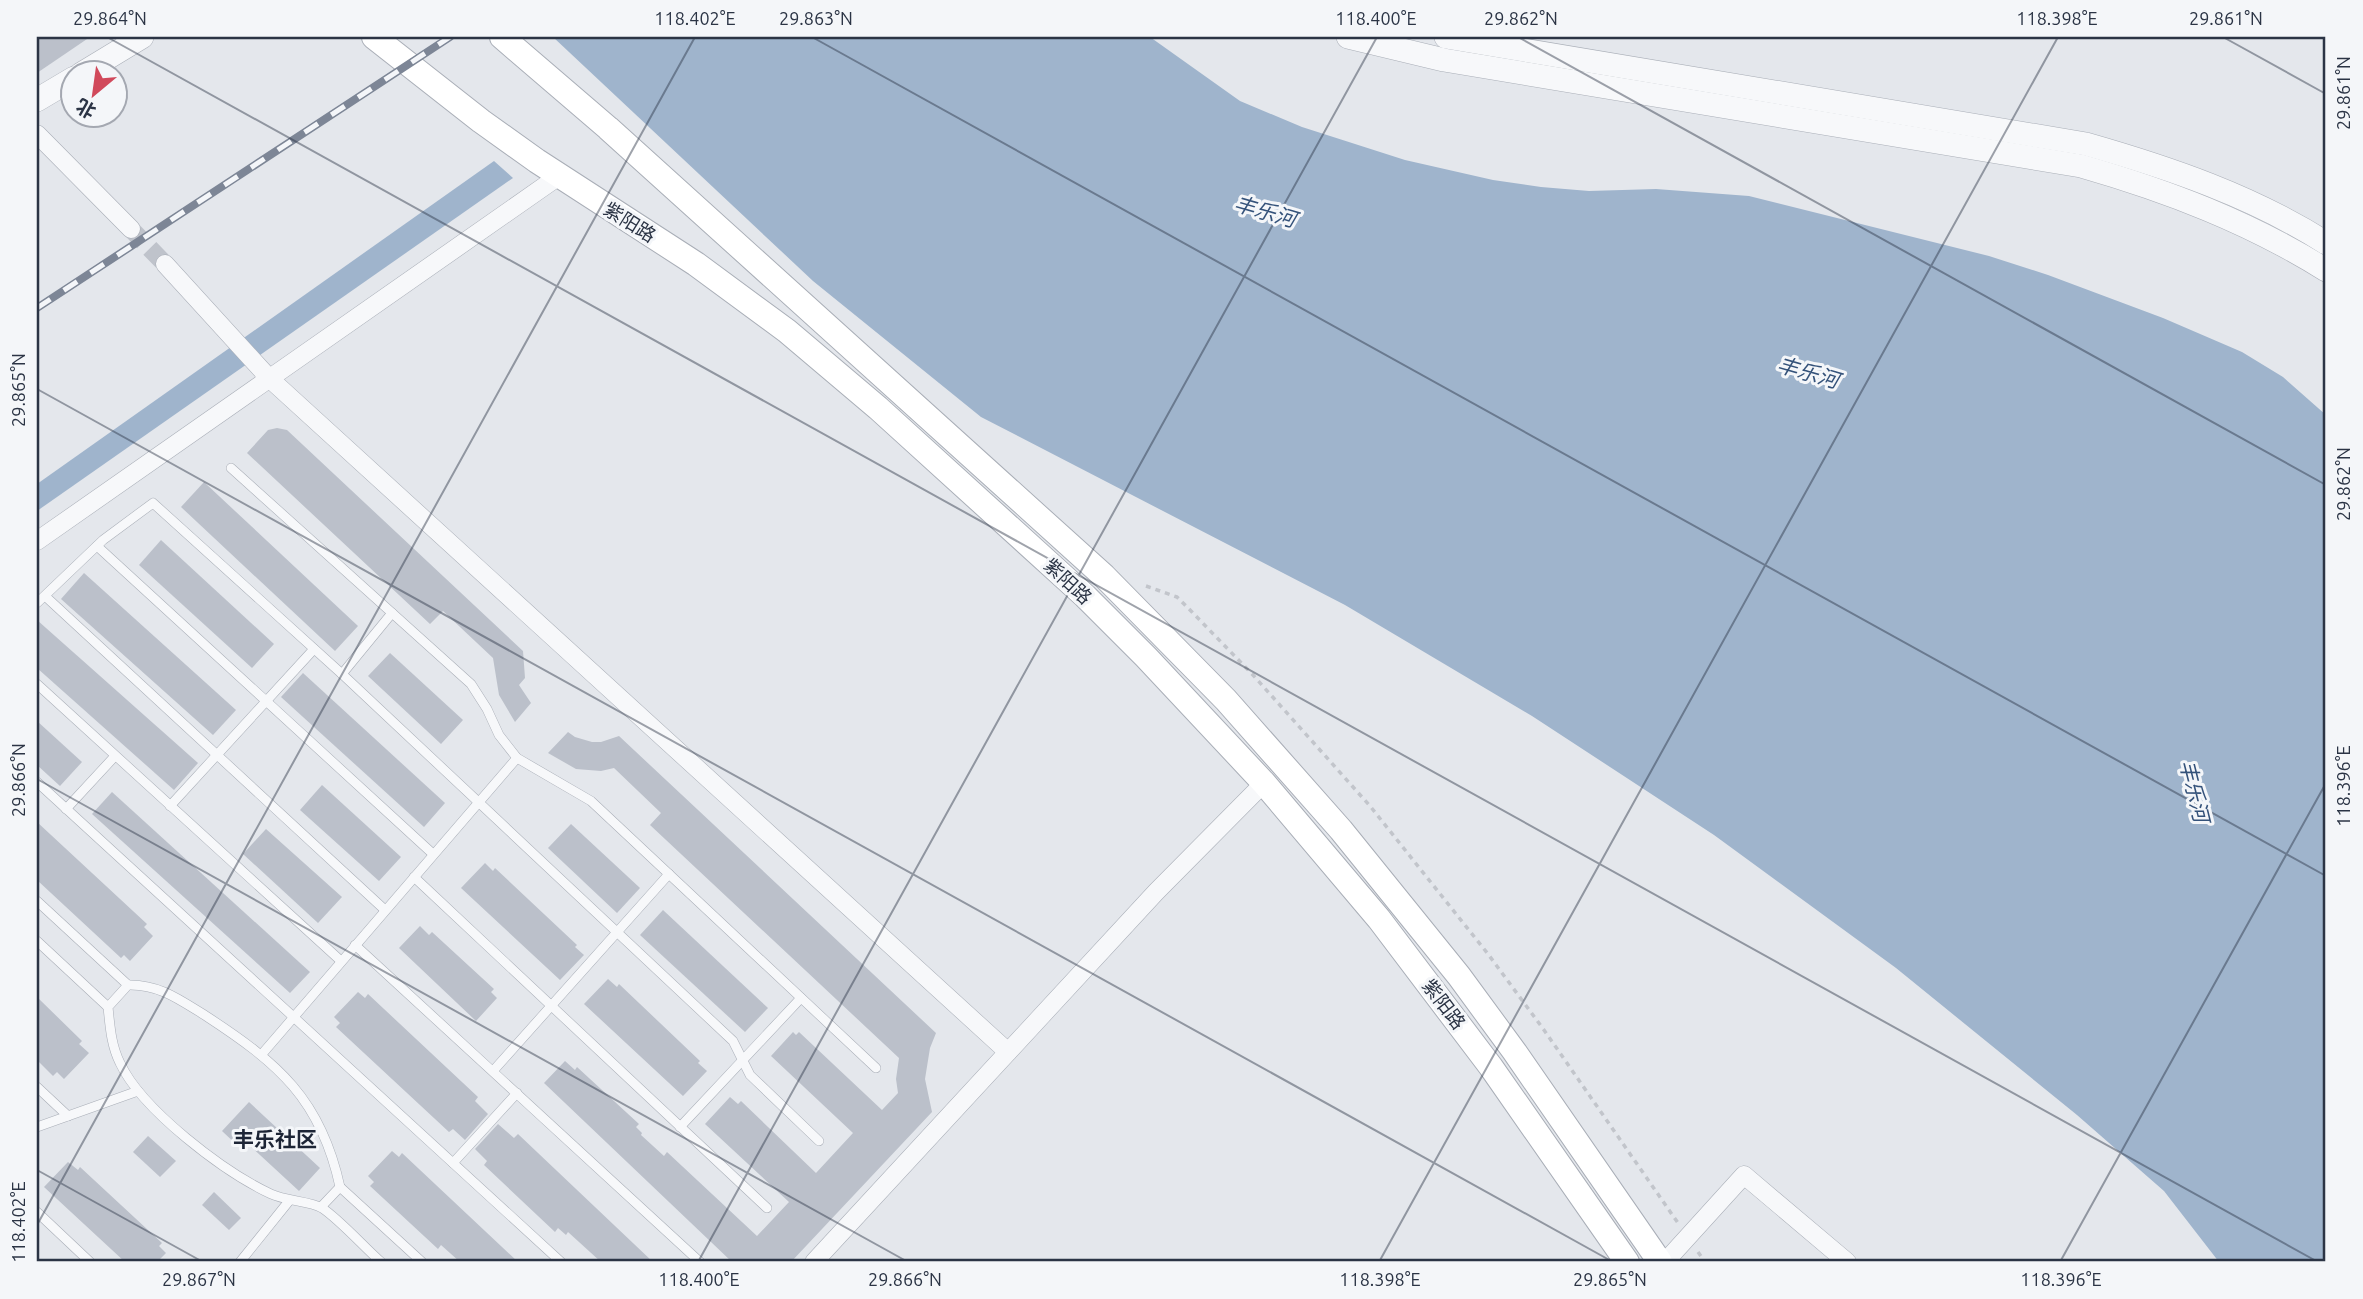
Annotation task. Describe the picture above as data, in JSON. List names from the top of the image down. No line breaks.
{"streets":{"main road":["紫阳路"]},"districts":["丰乐社区"],"water":["丰乐河"],"north":"bottom left","coordinates":["29.864°N","118.402°E","29.863°N","118.400°E","29.862°N","118.398°E","29.861°N","29.865°N","29.866°N","118.396°E","29.867°N"]}
